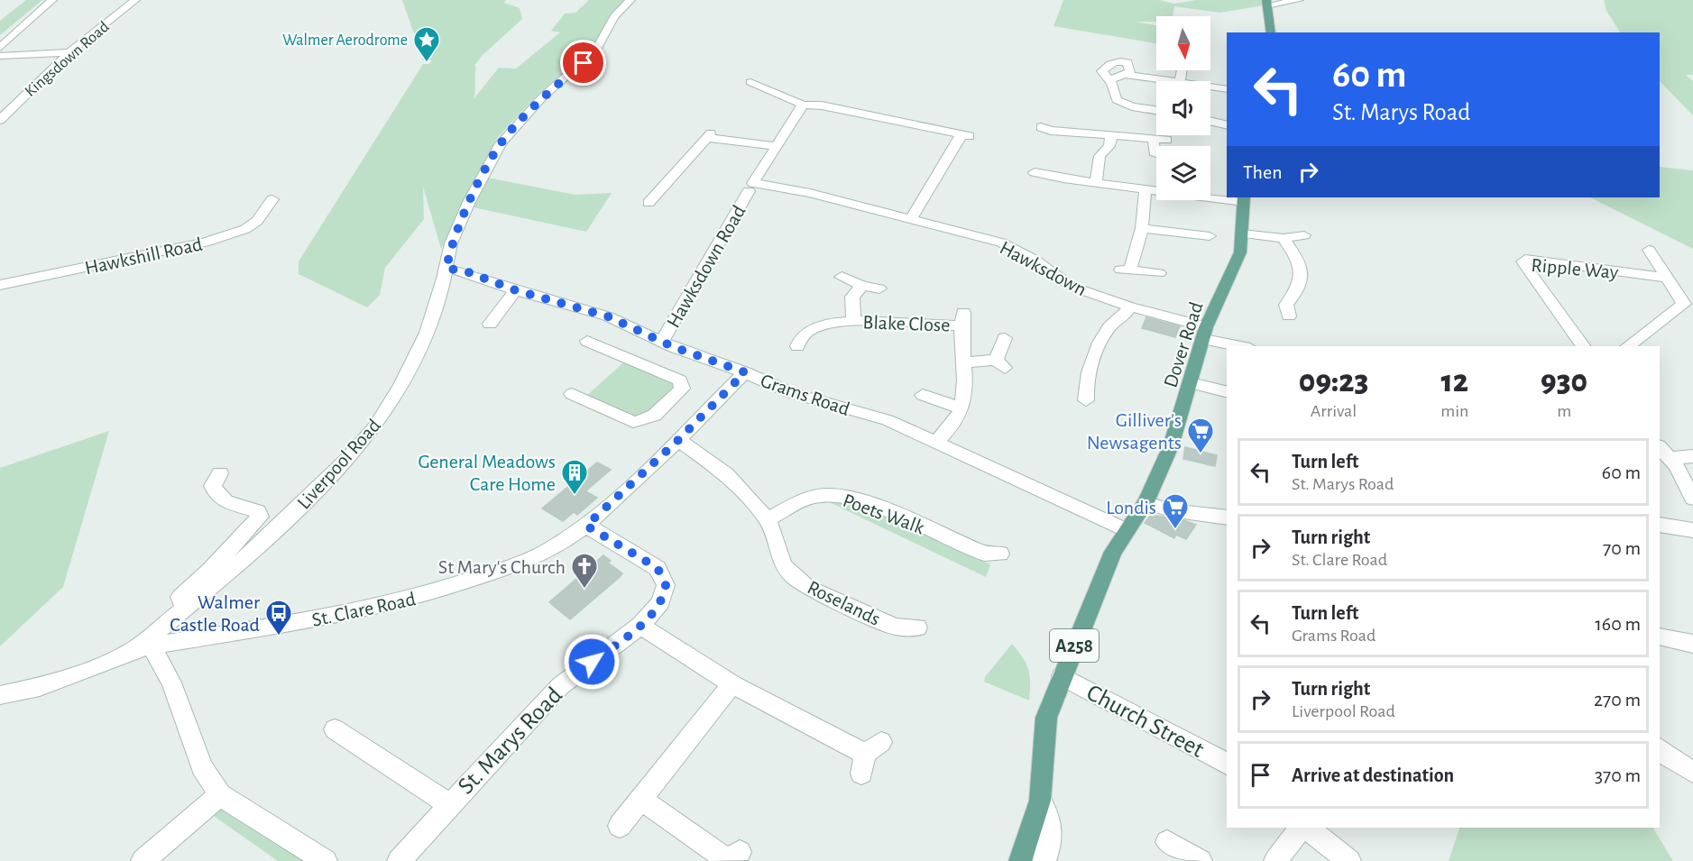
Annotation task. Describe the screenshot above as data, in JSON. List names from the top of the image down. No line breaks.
{"streets":{"main road":["Dover Road","A258"],"street":["Kingsdown Road","Hawkshill Road","Hawksdown Road","Hawksdown","Ripple Way","Blake Close","Grams Road","Liverpool Road","Poets Walk","Roselands","St. Clare Road","Church Street","St. Marys Road"]},"crossings":[["Hawksdown Road","Grams Road"],["Hawksdown","Dover Road"],["Blake Close","Grams Road"],["Dover Road","A258"],["Grams Road","Liverpool Road"],["Grams Road","St. Clare Road"],["Grams Road","A258"],["Liverpool Road","St. Clare Road"],["Poets Walk","Roselands"],["Roselands","St. Clare Road"],["St. Clare Road","St. Marys Road"],["A258","Church Street"]],"places":{"place":["Walmer Aerodrome"],"supermarket":["Gilliver's Newsagents","Londis"],"building":["General Meadows Care Home"],"church":["St Mary's Church"],"bus stop":["Walmer Castle Road"]},"north":"bottom","page":{"turn":["60 m","St. Marys Road"],"then":"Then","eta":["09:23","Arrival","12","min","930","m"],"list":[{"name":"Turn left","note":"St. Marys Road","value":"60 m"},{"name":"Turn right","note":"St. Clare Road","value":"70 m"},{"name":"Turn left","note":"Grams Road","value":"160 m"},{"name":"Turn right","note":"Liverpool Road","value":"270 m"},{"name":"Arrive at destination","value":"370 m"}]}}
